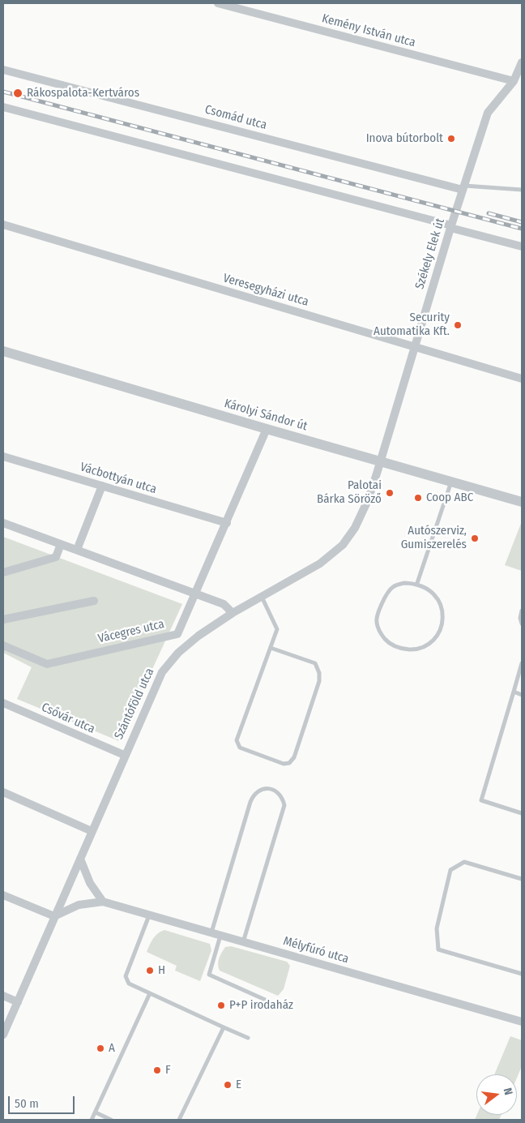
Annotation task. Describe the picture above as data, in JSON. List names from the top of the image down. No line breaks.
{"streets":{"street":["Kemény István utca","Csomád utca","Székely Elek út","Veresegyházi utca","Károlyi Sándor út","Vácbottyán utca","Vácegres utca","Szántóföld utca","Csővár utca","Mélyfúró utca"]},"crossings":[["Kemény István utca","Székely Elek út"],["Csomád utca","Székely Elek út"],["Székely Elek út","Veresegyházi utca"],["Székely Elek út","Károlyi Sándor út"],["Székely Elek út","Szántóföld utca"],["Károlyi Sándor út","Szántóföld utca"],["Szántóföld utca","Csővár utca"],["Szántóföld utca","Mélyfúró utca"]],"places":["Rákospalota-Kertváros","Inova bútorbolt","Security Automatika Kft.","Palotai Bárka Söröző","Coop ABC","Autószerviz, Gumiszerelés","H","P+P irodaház","A","F","E"],"scale_bar":"50 m","north":"right"}
